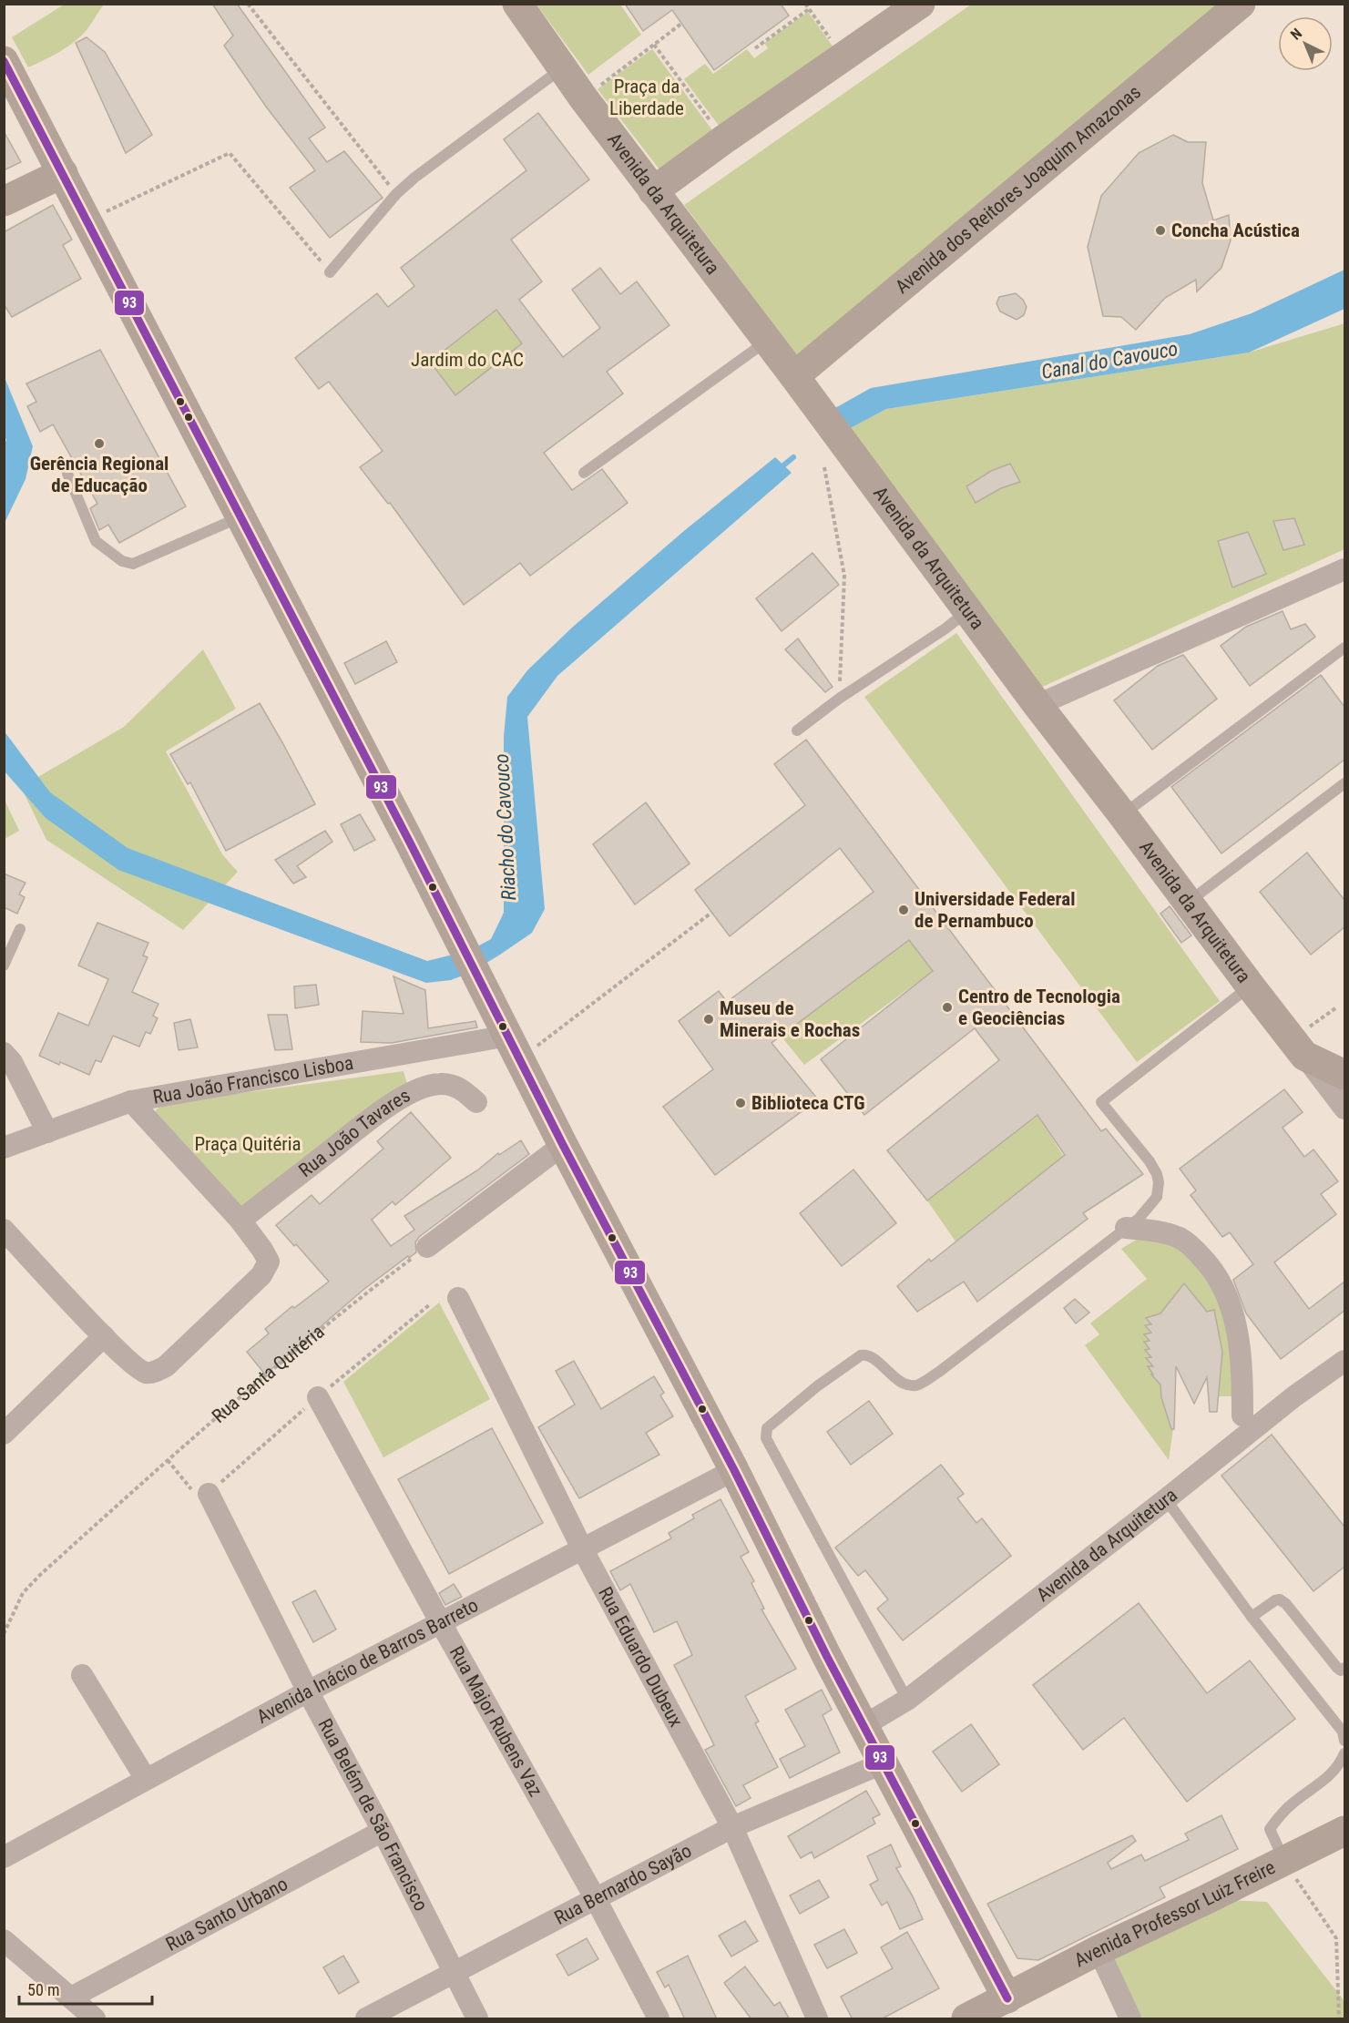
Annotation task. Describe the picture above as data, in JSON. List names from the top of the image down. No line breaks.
{"streets":{"street":["Avenida dos Reitores Joaquim Amazonas","Avenida da Arquitetura","Rua João Francisco Lisboa","Rua João Tavares","Rua Eduardo Dubeux","Avenida Inácio de Barros Barreto","Rua Major Rubens Vaz","Rua Belém de São Francisco","Rua Bernardo Sayão","Avenida Professor Luiz Freire","Rua Santo Urbano"],"path":["Rua Santa Quitéria"]},"crossings":[["Avenida dos Reitores Joaquim Amazonas","Avenida da Arquitetura"],["Rua Eduardo Dubeux","Avenida Inácio de Barros Barreto"],["Rua Eduardo Dubeux","Rua Bernardo Sayão"],["Avenida Inácio de Barros Barreto","Rua Major Rubens Vaz"],["Avenida Inácio de Barros Barreto","Rua Belém de São Francisco"],["Rua Major Rubens Vaz","Rua Bernardo Sayão"],["Rua Belém de São Francisco","Rua Bernardo Sayão"],["Rua Belém de São Francisco","Rua Santo Urbano"]],"water":["Canal do Cavouco","Riacho do Cavouco"],"parks":["Praça da Liberdade","Jardim do CAC","Praça Quitéria"],"places":["Concha Acústica","Gerência Regional de Educação","Universidade Federal de Pernambuco","Centro de Tecnologia e Geociências","Museu de Minerais e Rochas","Biblioteca CTG"],"lines":["transit line 93"],"scale_bar":"50 m","north":"top left"}
